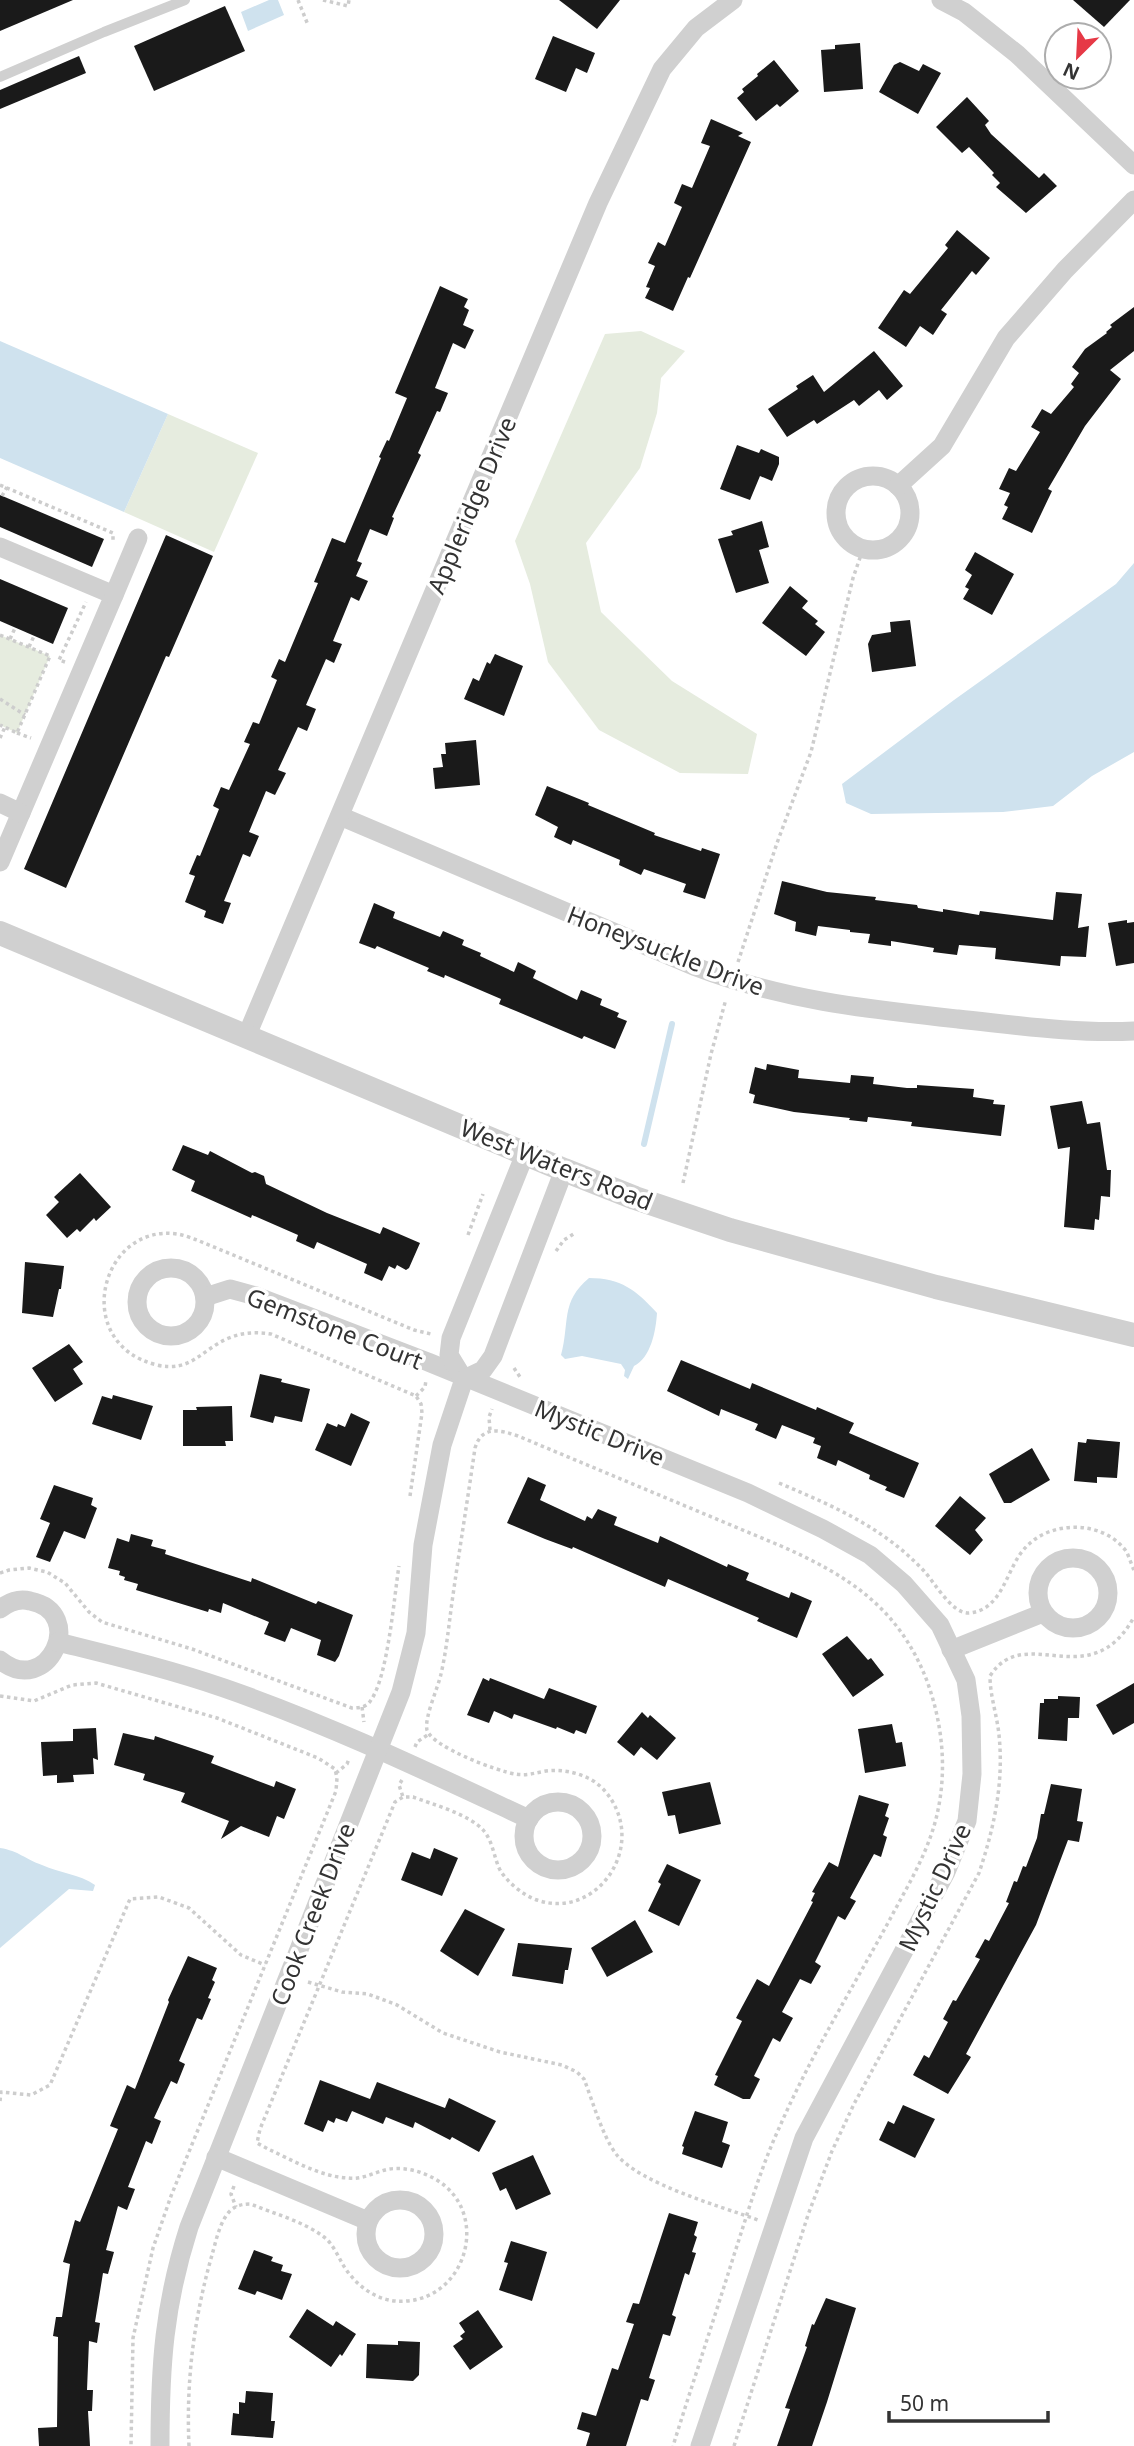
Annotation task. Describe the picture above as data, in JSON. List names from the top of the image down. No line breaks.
{"streets":{"street":["Appleridge Drive","Honeysuckle Drive","West Waters Road","Gemstone Court","Mystic Drive","Cook Creek Drive"]},"crossings":[["Appleridge Drive","Honeysuckle Drive"],["Appleridge Drive","West Waters Road"],["Gemstone Court","Mystic Drive"],["Gemstone Court","Cook Creek Drive"],["Mystic Drive","Cook Creek Drive"]],"scale_bar":"50 m","north":"bottom left"}
